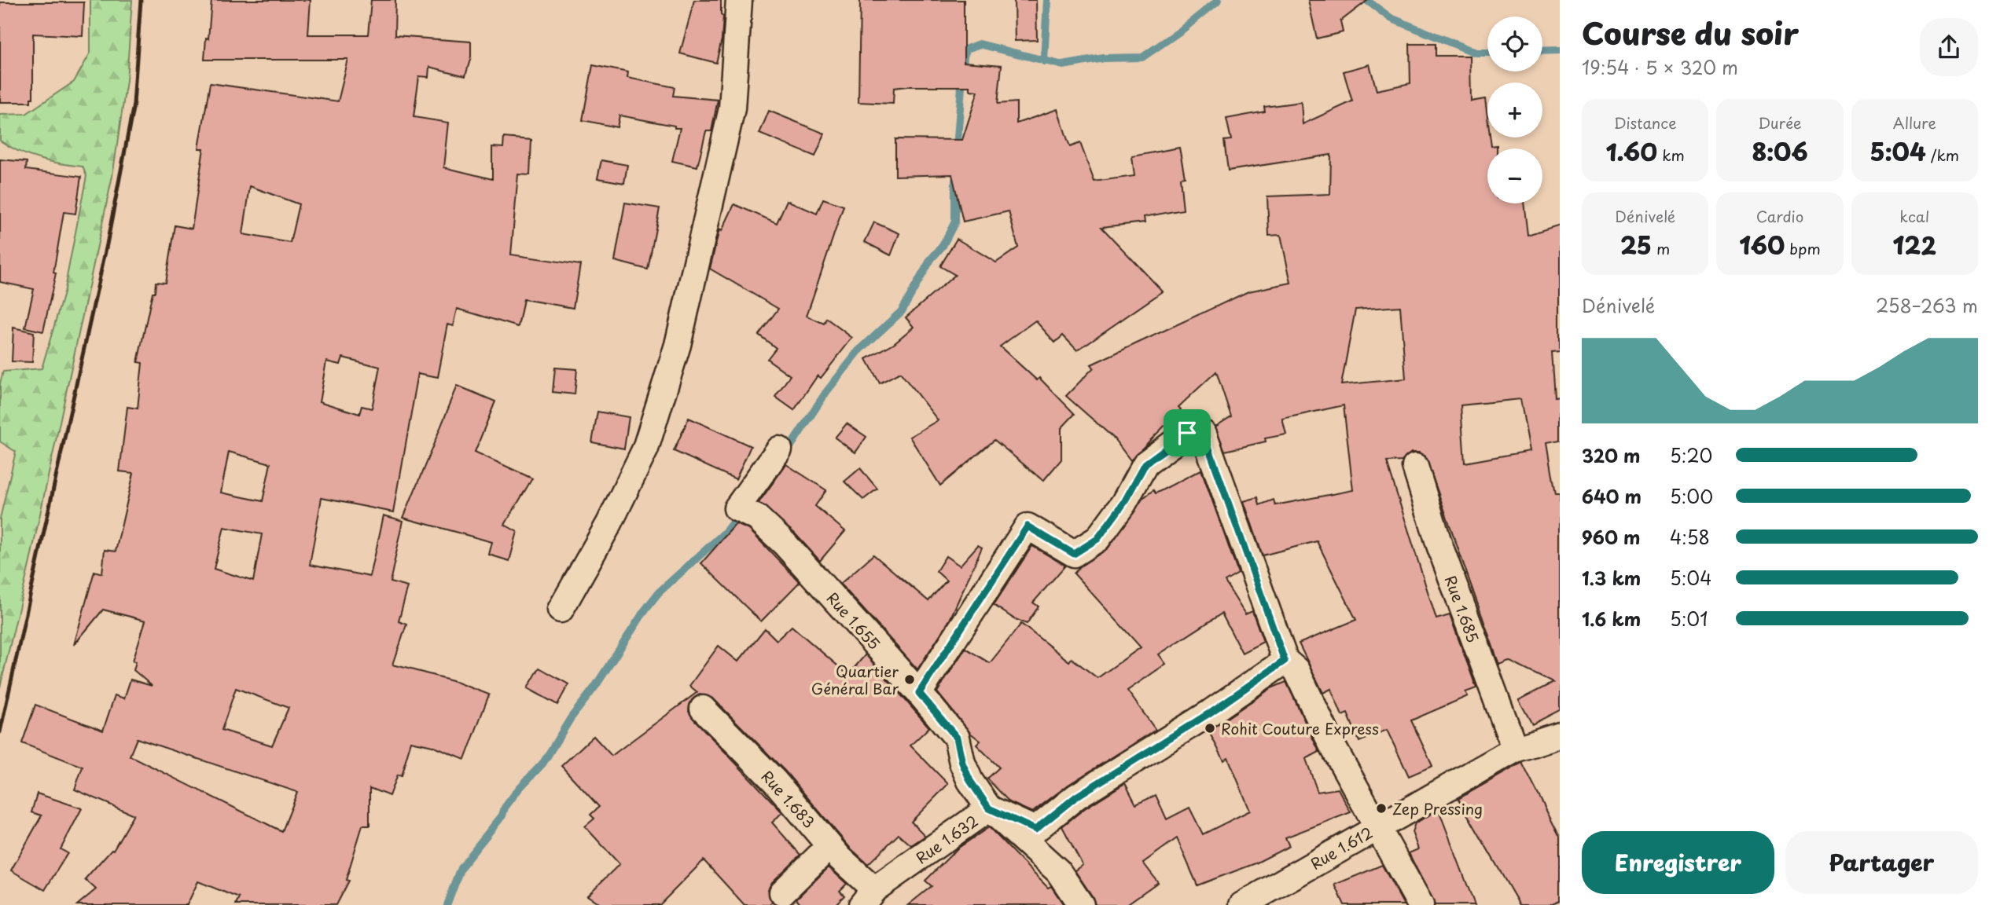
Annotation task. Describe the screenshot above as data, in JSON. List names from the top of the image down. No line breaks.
{"streets":{"street":["Rue 1.685","Rue 1.655","Rue 1.683","Rue 1.632","Rue 1.612"]},"crossings":[["Rue 1.685","Rue 1.612"],["Rue 1.655","Rue 1.632"],["Rue 1.683","Rue 1.632"]],"places":["Quartier Général Bar","Rohit Couture Express","Zep Pressing"],"page":{"heading":["Course du soir","19:54 · 5 × 320 m"],"map_buttons":["+","−"],"stats":[["Distance","1.60 km"],["Durée","8:06"],["Allure","5:04 /km"],["Dénivelé","25 m"],["Cardio","160 bpm"],["kcal","122"]],"chart":["Dénivelé","258–263 m"],"list":[{"name":"320 m","note":"5:20"},{"name":"640 m","note":"5:00"},{"name":"960 m","note":"4:58"},{"name":"1.3 km","note":"5:04"},{"name":"1.6 km","note":"5:01"}],"buttons":["Enregistrer","Partager"]}}
